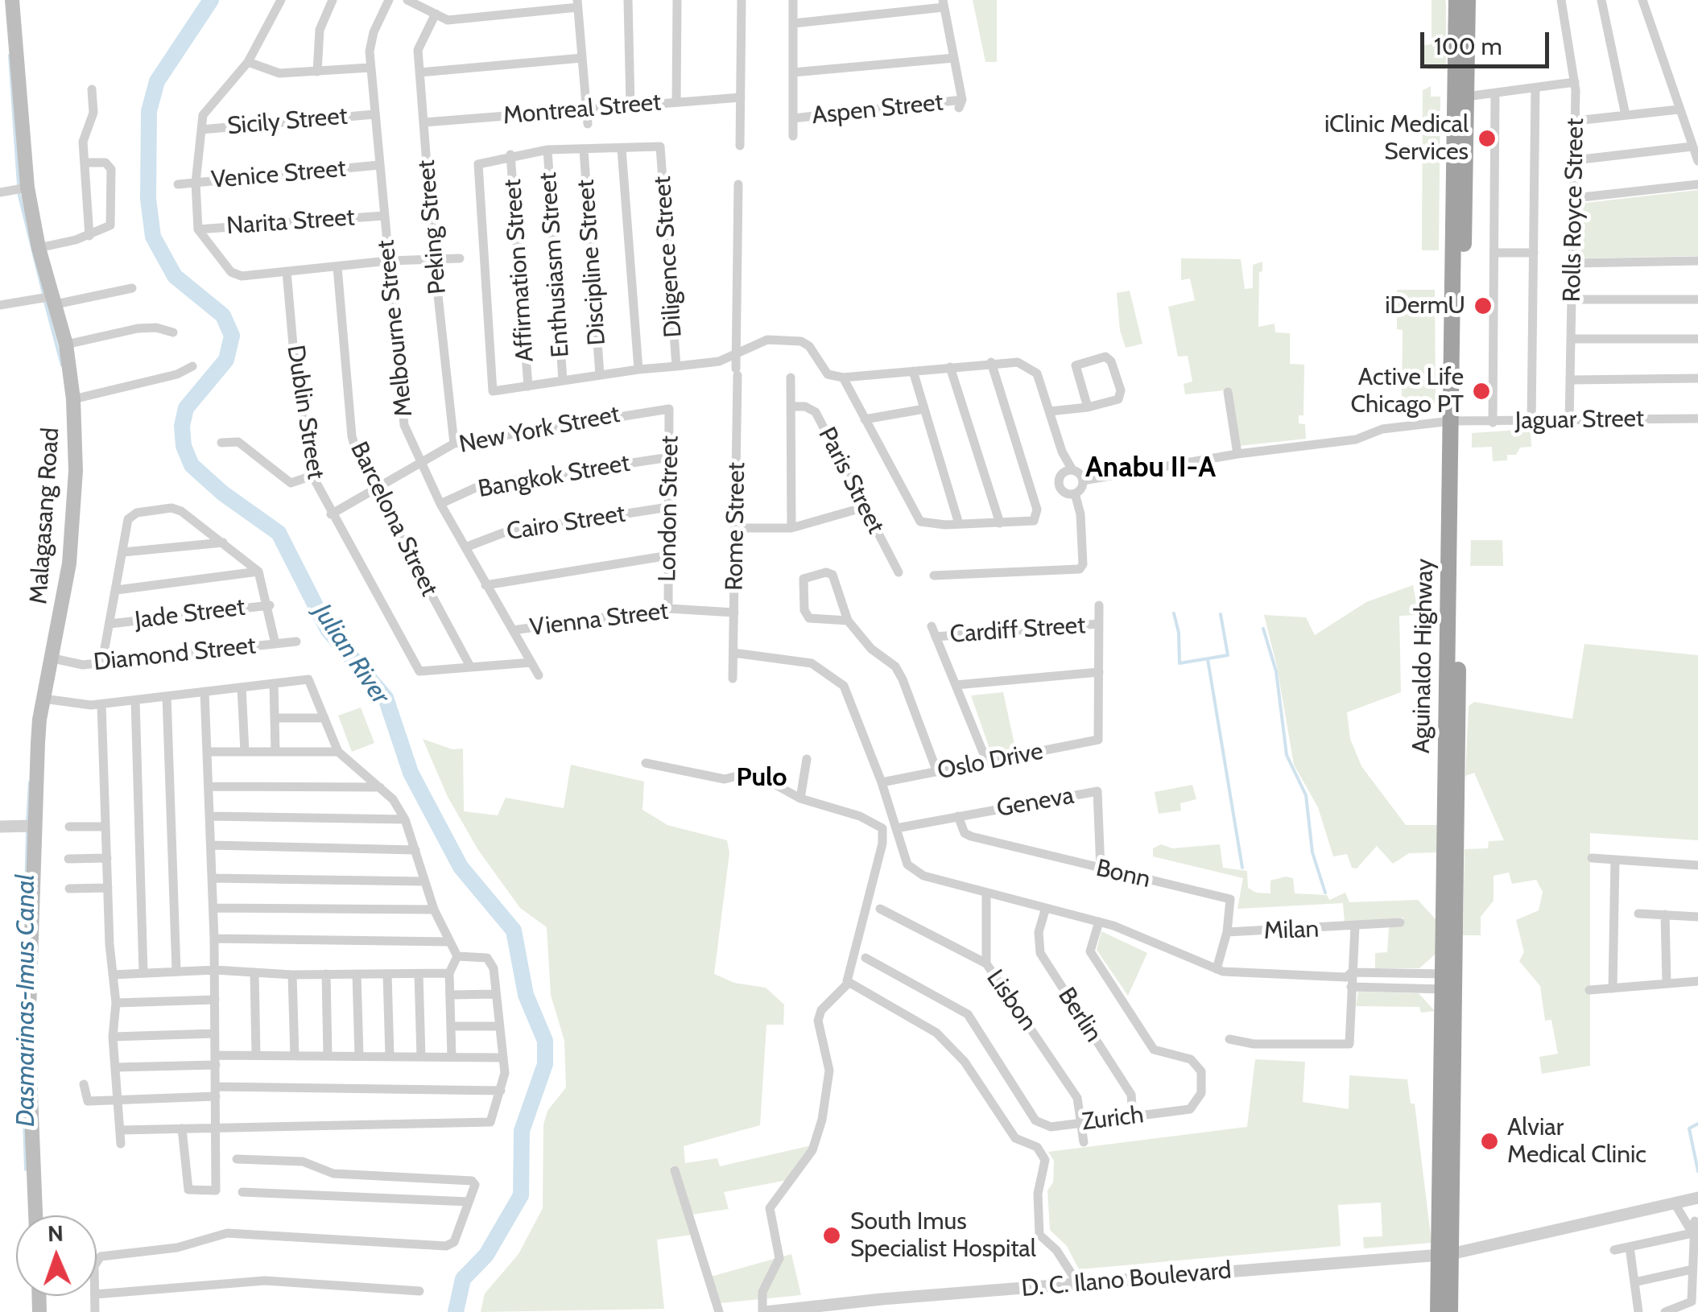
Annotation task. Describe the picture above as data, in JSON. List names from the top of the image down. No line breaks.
{"streets":{"highway":["Aguinaldo Highway"],"main road":["Malagasang Road"],"street":["Montreal Street","Aspen Street","Sicily Street","Venice Street","Rolls Royce Street","Narita Street","Peking Street","Diligence Street","Discipline Street","Enthusiasm Street","Affirmation Street","Melbourne Street","Dublin Street","Jaguar Street","New York Street","Bangkok Street","Paris Street","London Street","Barcelona Street","Cairo Street","Rome Street","Jade Street","Vienna Street","Cardiff Street","Diamond Street","Oslo Drive","Geneva","Bonn","Milan","Lisbon","Berlin","Zurich","D. C. Ilano Boulevard"]},"crossings":[["Montreal Street","Peking Street"],["Sicily Street","Melbourne Street"],["Venice Street","Melbourne Street"],["Rolls Royce Street","Jaguar Street"],["Narita Street","Melbourne Street"],["Peking Street","New York Street"],["Melbourne Street","New York Street"],["Melbourne Street","Bangkok Street"],["Melbourne Street","Cairo Street"],["Melbourne Street","Vienna Street"],["Dublin Street","New York Street"],["Dublin Street","Barcelona Street"],["Jaguar Street","Aguinaldo Highway"],["New York Street","London Street"],["New York Street","Barcelona Street"],["Bangkok Street","London Street"],["London Street","Cairo Street"],["London Street","Vienna Street"],["Malagasang Road","Diamond Street"],["Rome Street","Vienna Street"],["Aguinaldo Highway","D. C. Ilano Boulevard"],["Geneva","Bonn"],["Bonn","Milan"],["Lisbon","Zurich"],["Berlin","Zurich"]],"districts":["Anabu II-A","Pulo"],"water":["Julian River","Dasmarinas-Imus Canal"],"places":["iClinic Medical Services","iDermU","Active Life Chicago PT","Alviar Medical Clinic","South Imus Specialist Hospital"],"scale_bar":"100 m","north":"top"}
